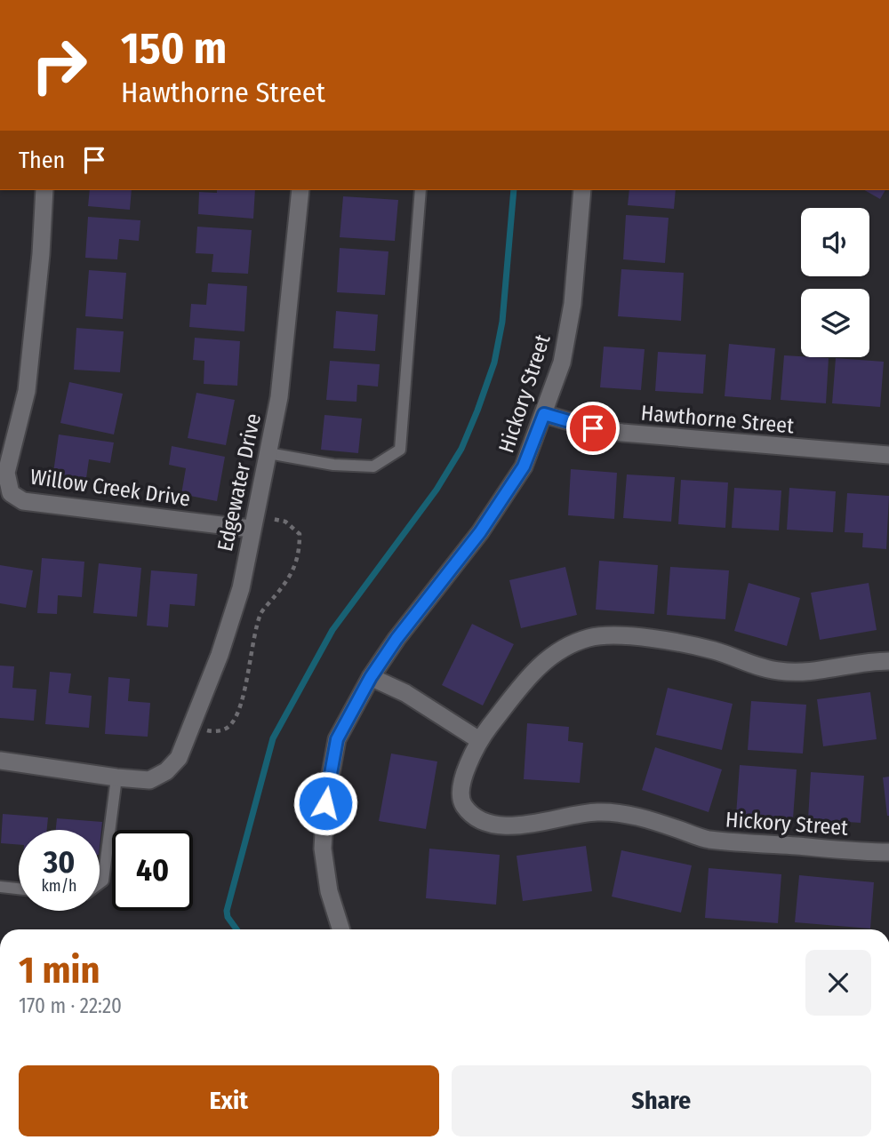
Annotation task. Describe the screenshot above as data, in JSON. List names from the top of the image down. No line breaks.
{"streets":{"street":["Hickory Street","Hawthorne Street","Edgewater Drive","Willow Creek Drive"]},"crossings":[["Hickory Street","Hawthorne Street"],["Edgewater Drive","Willow Creek Drive"]],"page":{"turn":["150 m","Hawthorne Street"],"then":"Then","speed":"30 km/h","limit":"40","heading":["1 min","170 m · 22:20"],"buttons":["Exit","Share"]}}
